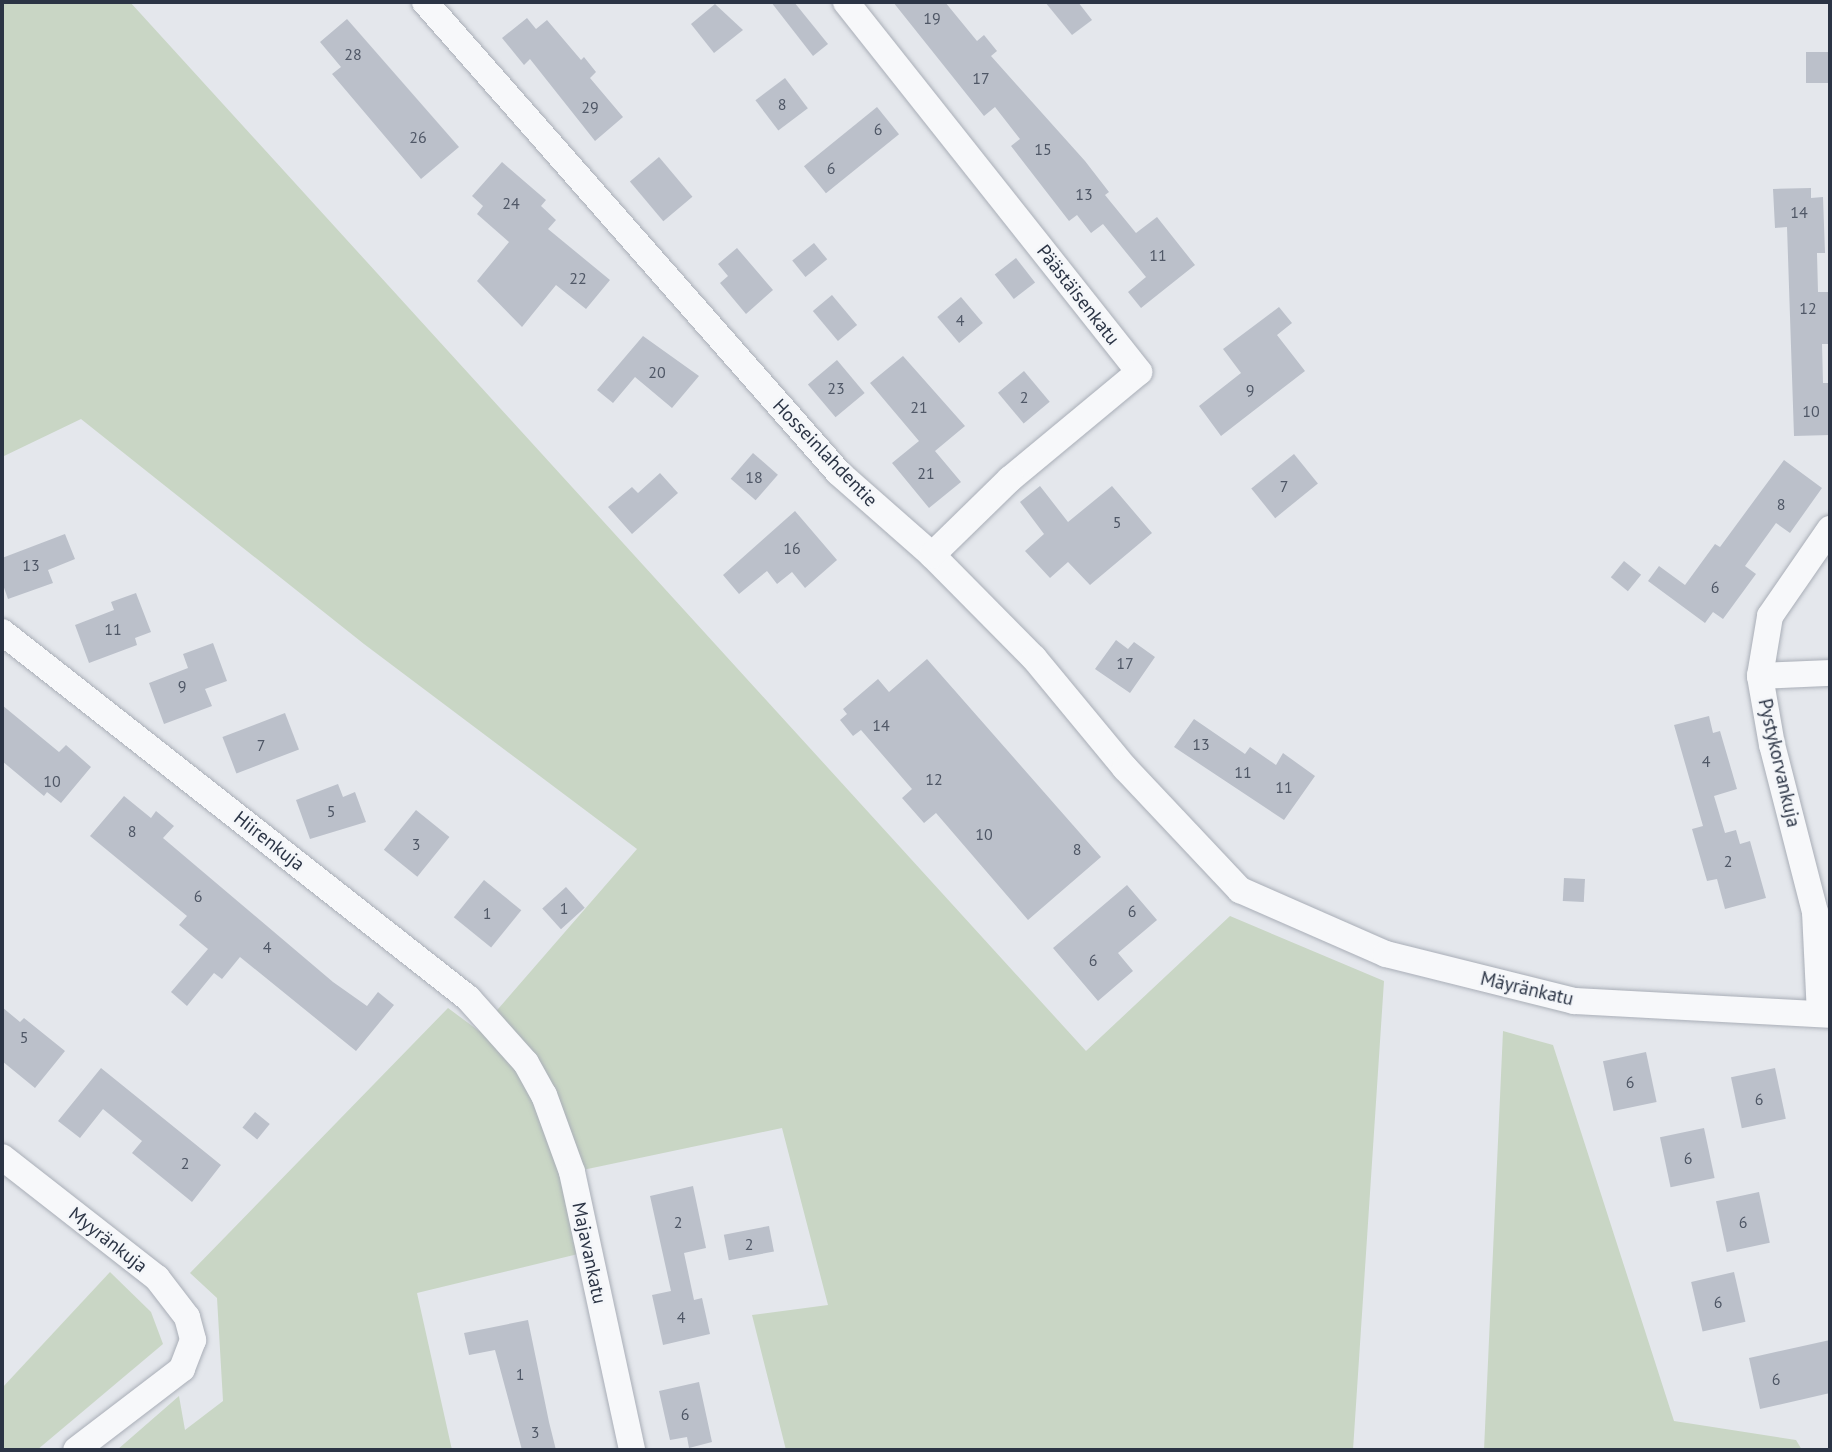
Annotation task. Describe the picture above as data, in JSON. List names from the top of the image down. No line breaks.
{"streets":{"street":["Päästäisenkatu","Hosseinlahdentie","Pystykorvankuja","Hiirenkuja","Mäyränkatu","Myyränkuja","Majavankatu"]},"crossings":[["Päästäisenkatu","Hosseinlahdentie"],["Hosseinlahdentie","Mäyränkatu"],["Pystykorvankuja","Mäyränkatu"],["Hiirenkuja","Majavankatu"]],"house_numbers":["19","28","17","8","29","6","26","15","6","13","24","14","11","22","12","4","20","23","9","2","21","10","21","18","7","8","5","16","13","6","11","17","9","14","13","7","4","11","12","10","11","5","8","10","3","8","2","6","1","6","1","4","6","5","6","6","6","2","2","6","2","6","4","1","6","6","3"]}
